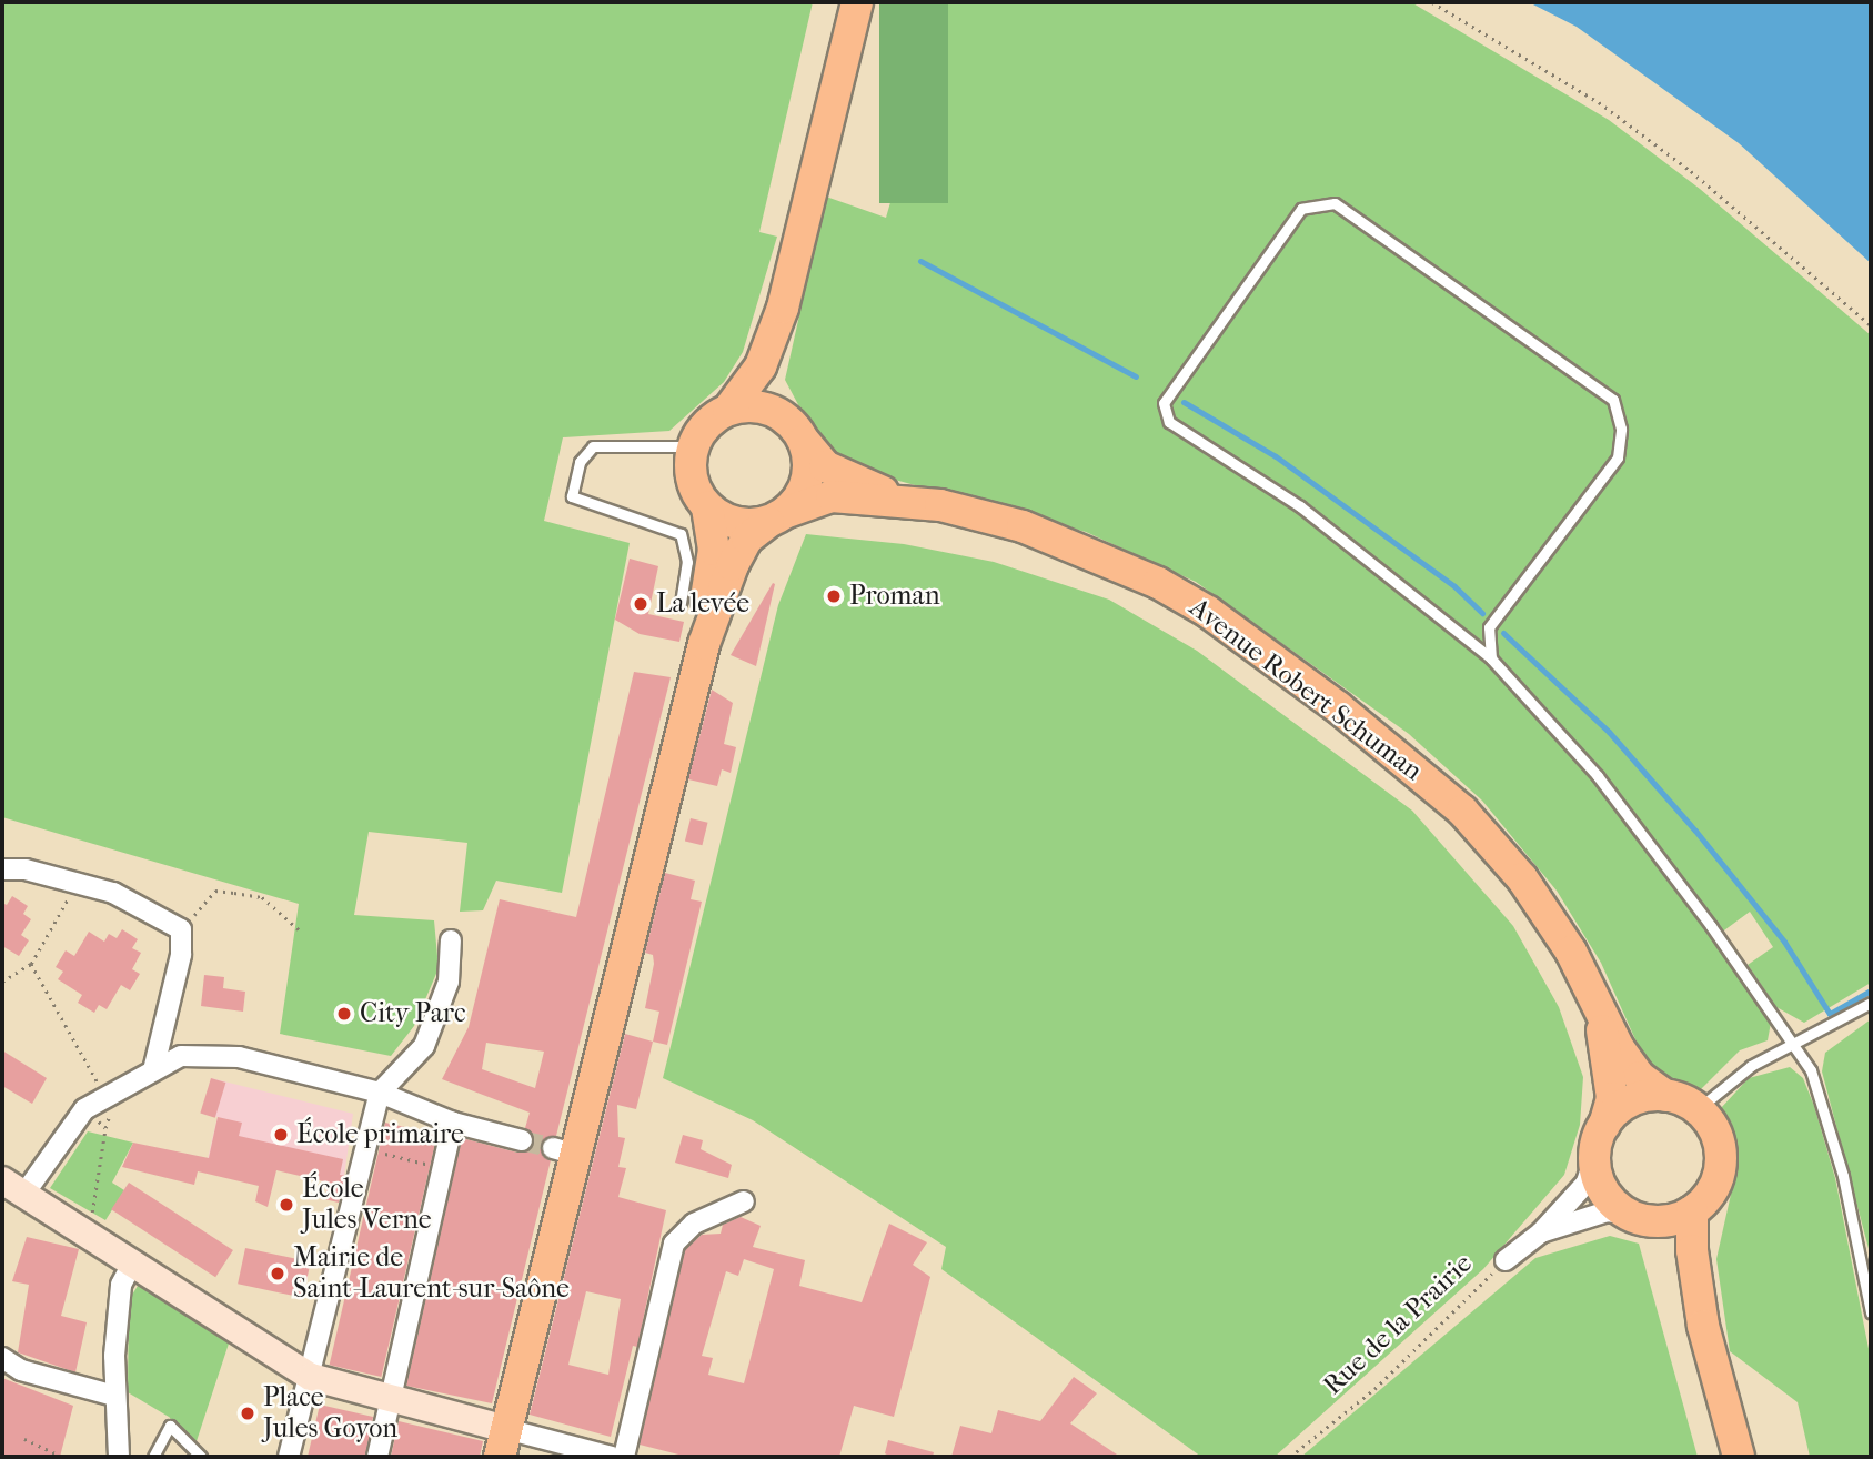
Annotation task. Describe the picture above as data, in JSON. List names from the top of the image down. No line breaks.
{"streets":{"main road":["Avenue Robert Schuman"],"street":["Rue de la Prairie"]},"crossings":[["Avenue Robert Schuman","Rue de la Prairie"]],"places":["Proman","La levée","City Parc","École primaire","École Jules Verne","Mairie de Saint-Laurent-sur-Saône","Place Jules Goyon"]}
